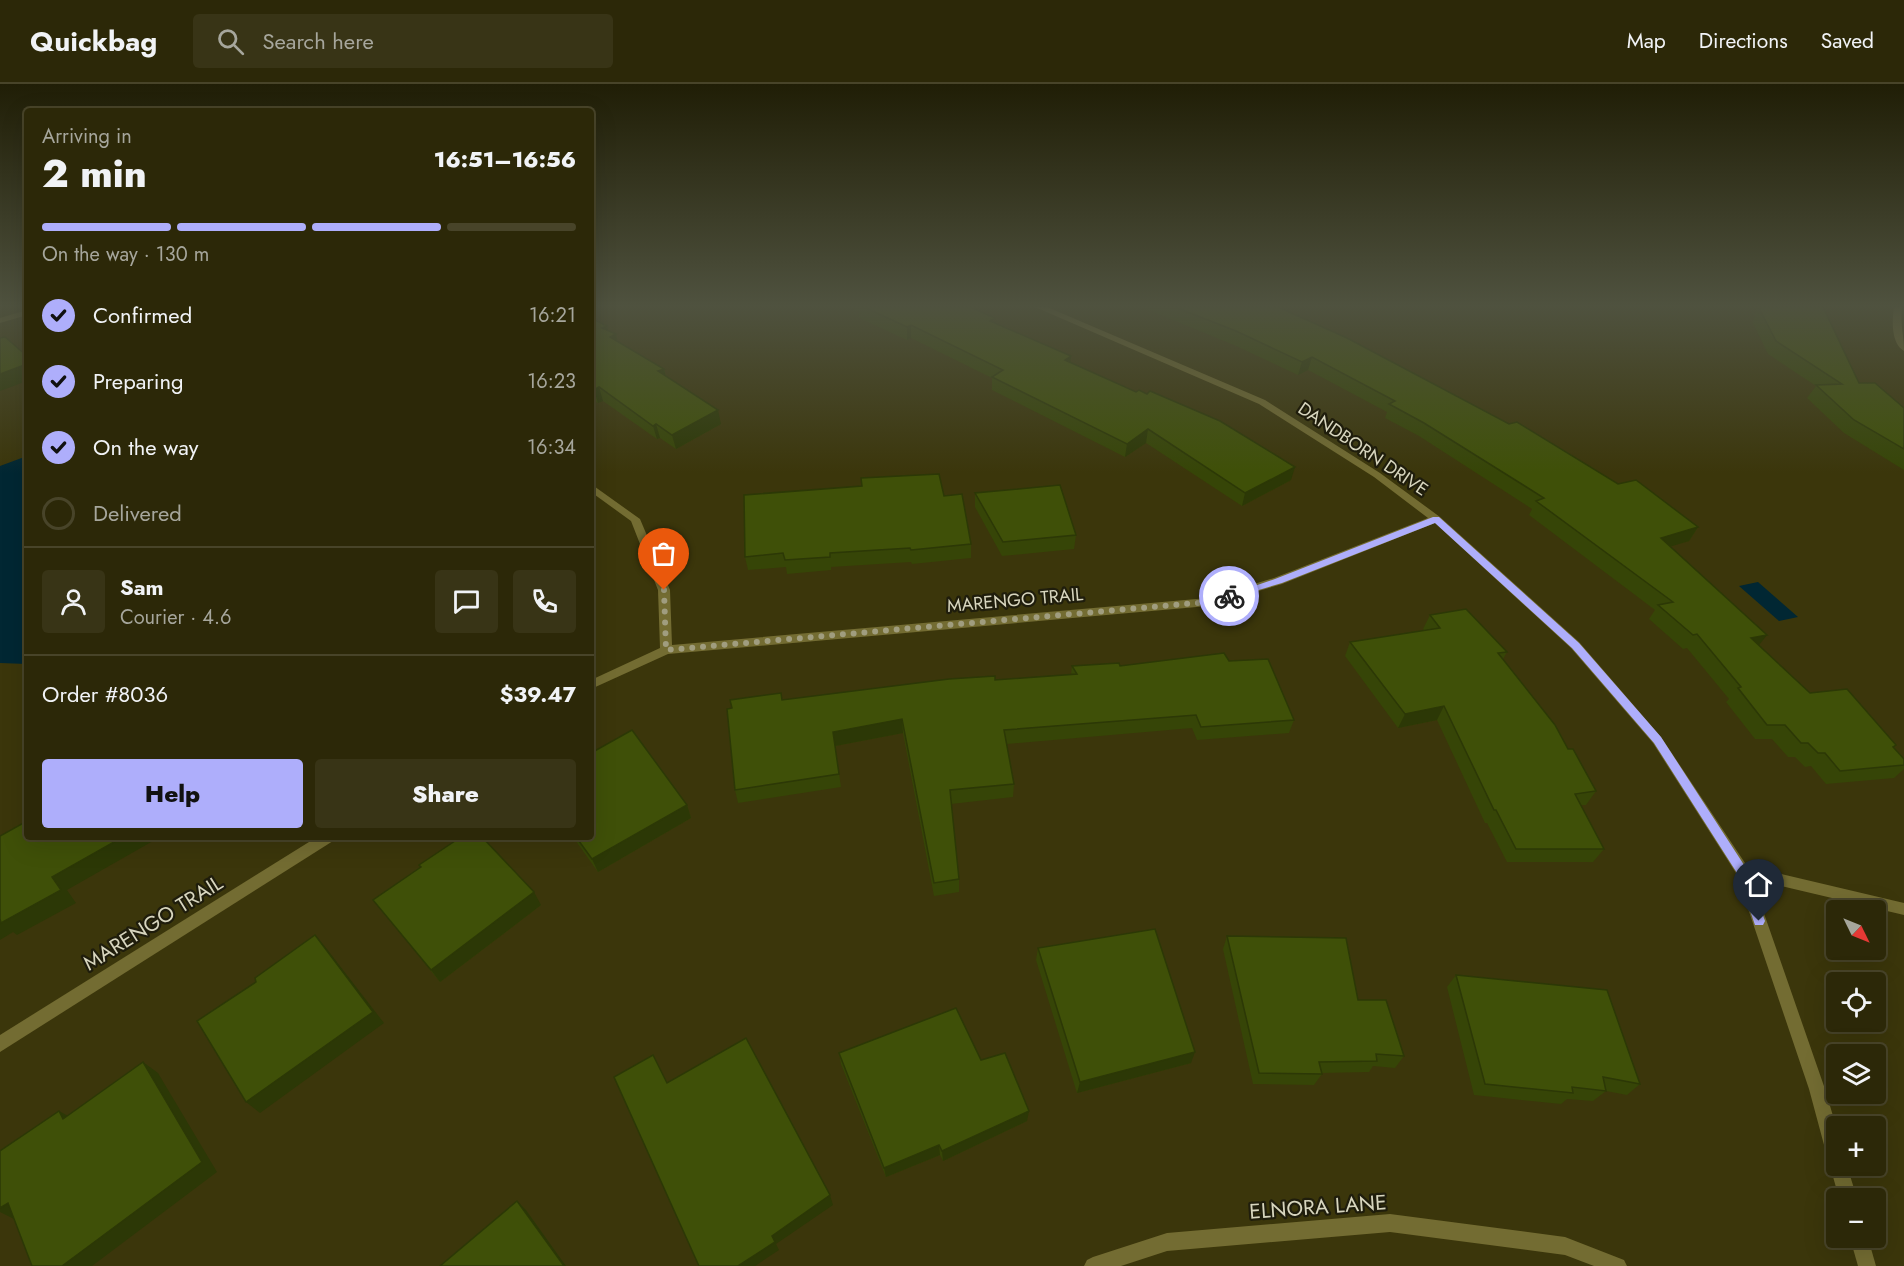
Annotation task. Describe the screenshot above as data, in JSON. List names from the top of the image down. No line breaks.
{"streets":{"street":["DANDBORN DRIVE","MARENGO TRAIL","ELNORA LANE"]},"crossings":[["DANDBORN DRIVE","MARENGO TRAIL"]],"north":"bottom right","page":{"header":"Quickbag","search":"Search here","nav":["Map","Directions","Saved"],"heading":["2 min","Arriving in","16:51–16:56"],"panel":["Sam","Courier · 4.6","Order #8036","$39.47"],"bar":"On the way · 130 m","list":[["Confirmed","16:21"],["Preparing","16:23"],["On the way","16:34"],"Delivered"],"buttons":["Help","Share"],"map_buttons":["+","−"]}}
